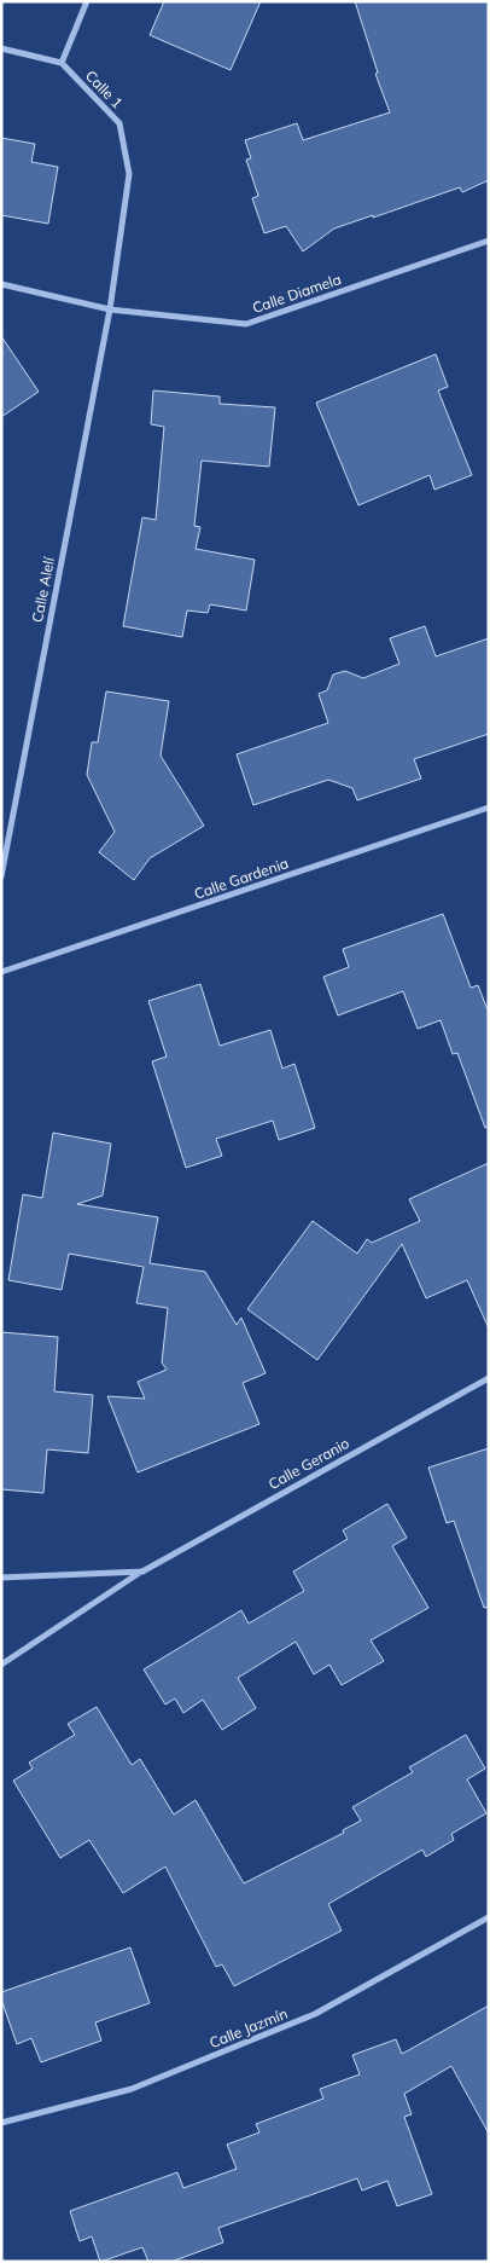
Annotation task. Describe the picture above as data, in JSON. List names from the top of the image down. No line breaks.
{"streets":{"street":["Calle 1","Calle Diamela","Calle Alelí","Calle Gardenia","Calle Geranio","Calle Jazmín"]},"crossings":[["Calle 1","Calle Diamela"],["Calle 1","Calle Alelí"],["Calle Diamela","Calle Alelí"]]}
